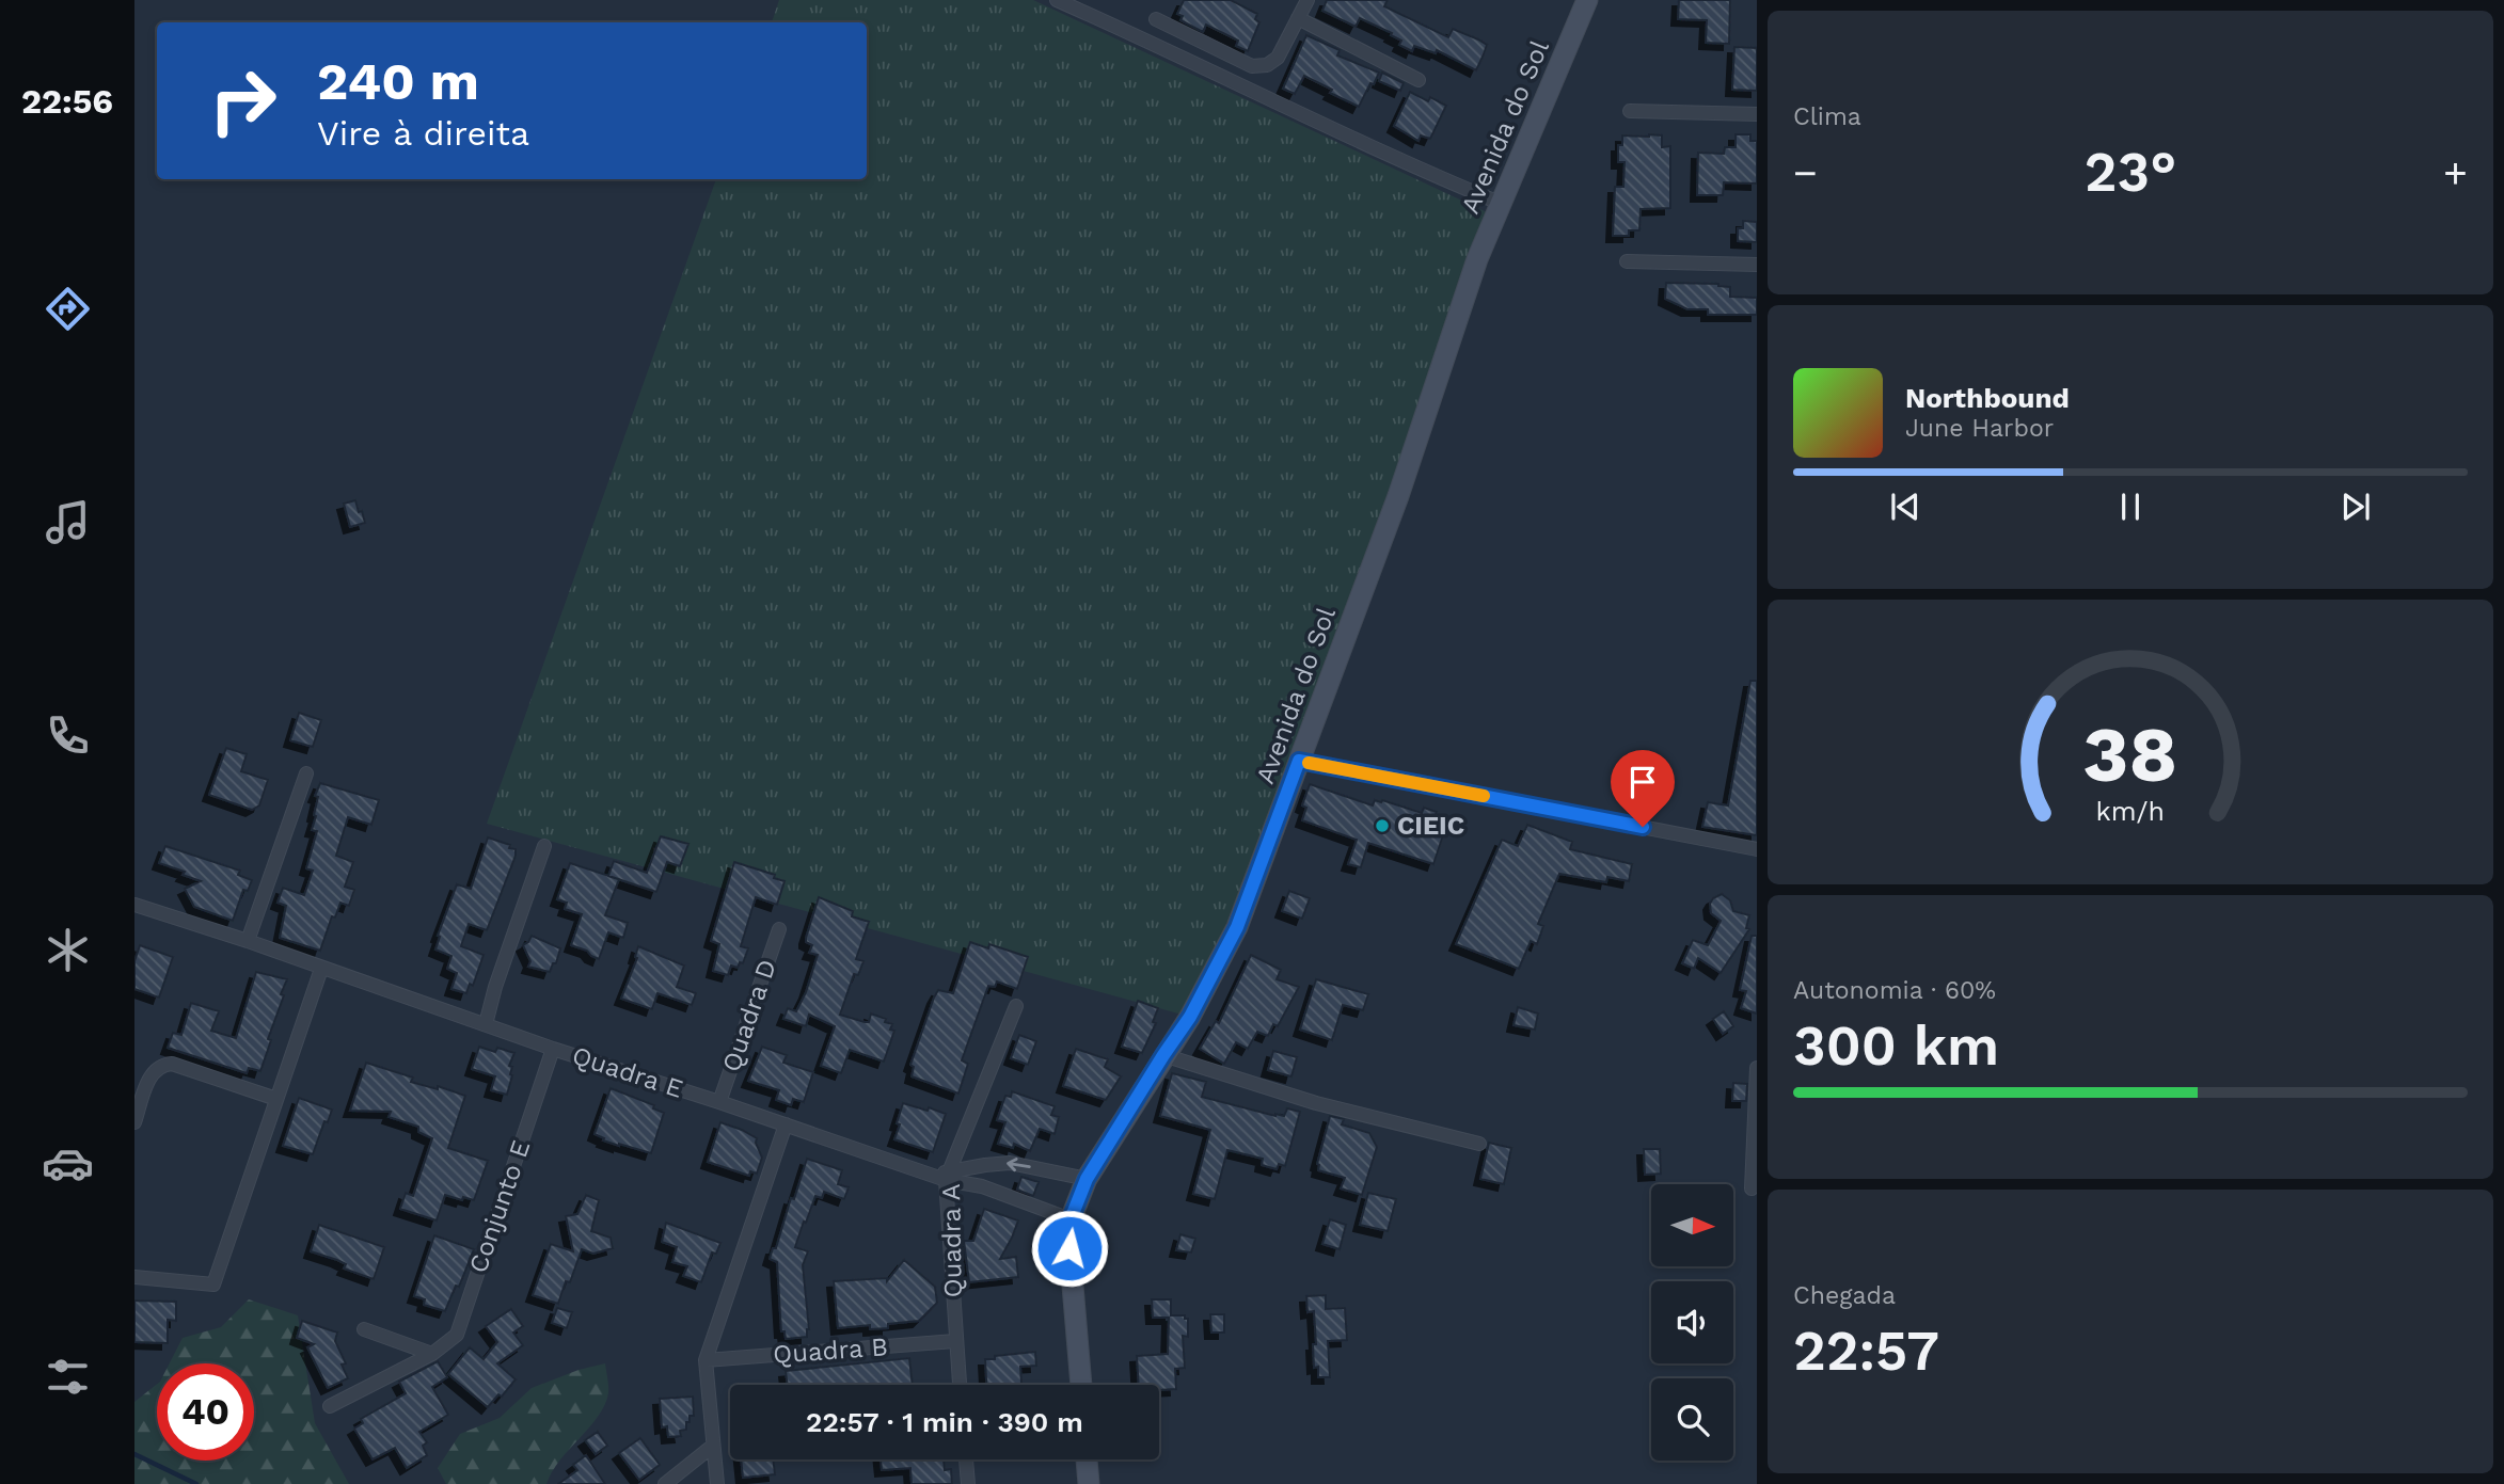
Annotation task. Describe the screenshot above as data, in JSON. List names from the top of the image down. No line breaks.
{"streets":{"street":["Avenida do Sol","Quadra D","Quadra E","Conjunto E","Quadra A","Quadra B"]},"crossings":[["Avenida do Sol","Quadra E"],["Quadra D","Quadra E"],["Quadra E","Conjunto E"],["Quadra E","Quadra A"],["Quadra A","Quadra B"]],"places":["CIEIC"],"north":"right","page":{"tabs":"22:56","tile":["Clima",["Autonomia · 60%","300 km"],["Chegada","22:57"]],"turn":["240 m","Vire à direita"],"heat":["−","23°","+"],"song":["Northbound","June Harbor"],"limit":"40","trip":"22:57 · 1 min · 390 m","gauge":["38","km/h"]}}
